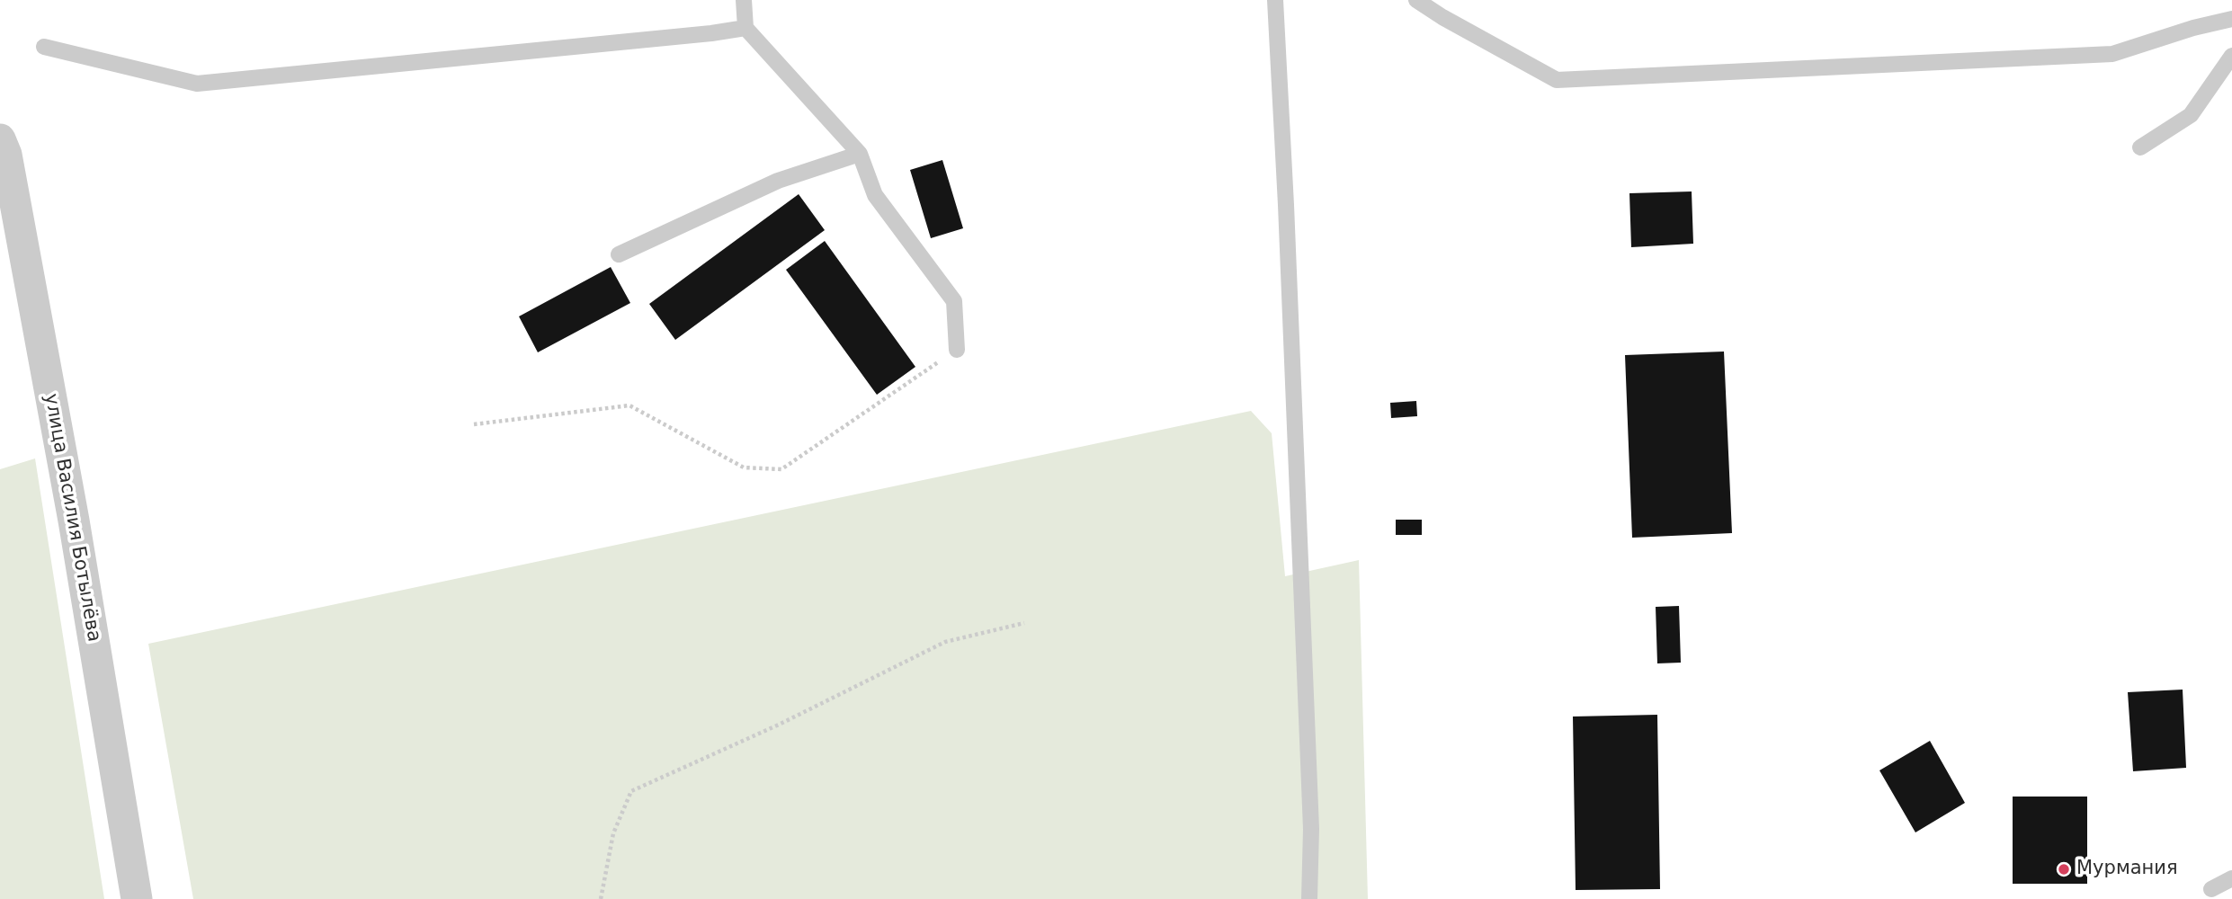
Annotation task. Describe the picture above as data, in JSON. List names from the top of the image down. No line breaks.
{"streets":{"street":["улица Василия Ботылёва"]},"places":["Мурмания"]}
